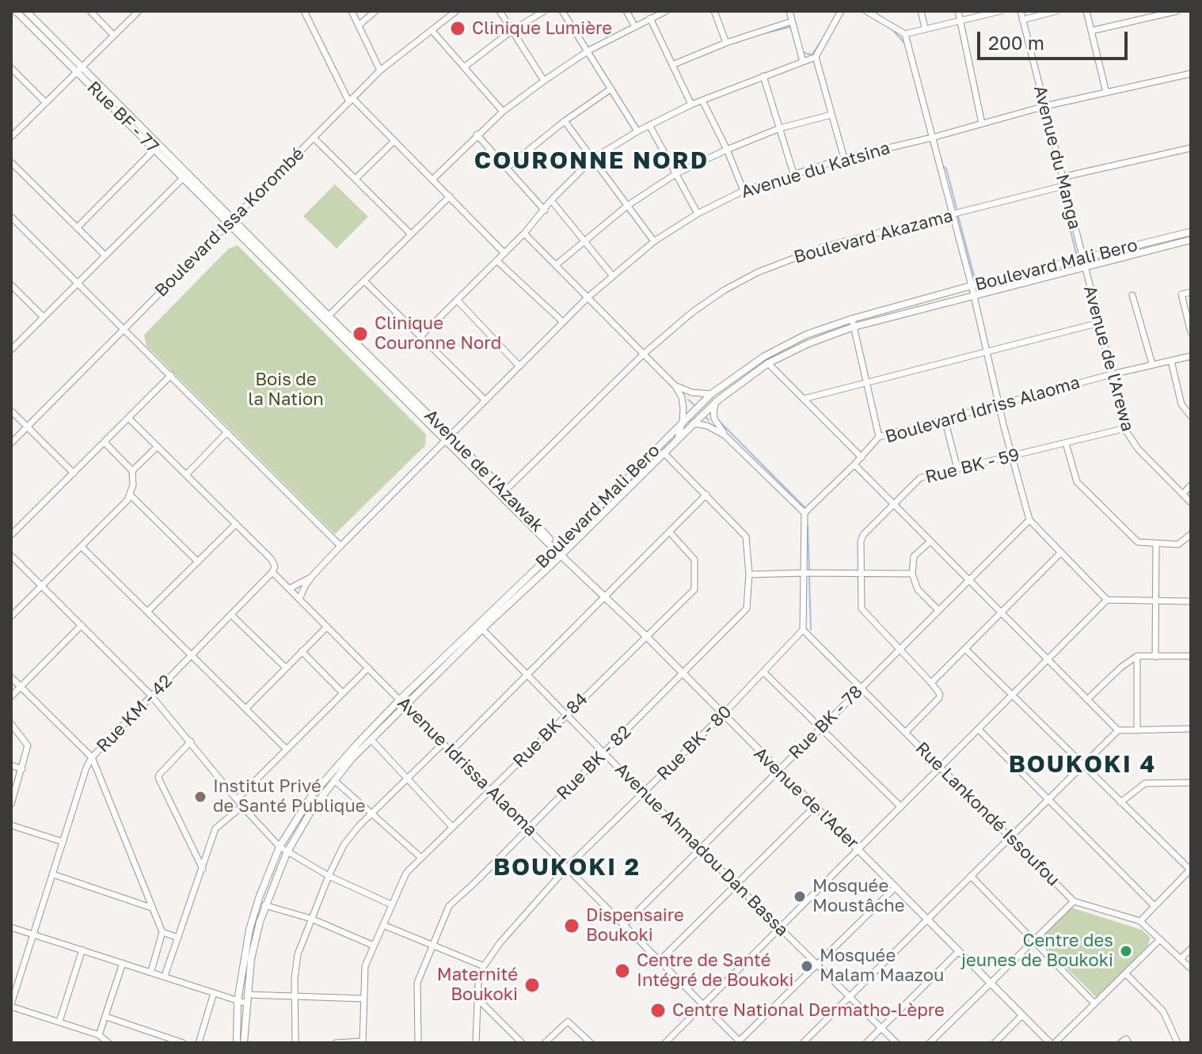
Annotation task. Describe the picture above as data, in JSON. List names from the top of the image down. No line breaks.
{"streets":{"main road":["Rue BF - 77","Boulevard Mali Bero","Avenue de l'Azawak","Avenue de l'Ader"],"street":["Avenue du Manga","Avenue du Katsina","Boulevard Issa Korombé","Boulevard Akazama","Avenue de l'Arewa","Boulevard Idriss Alaoma","Rue BK - 59","Rue KM - 42","Rue BK - 78","Rue BK - 84","Rue BK - 80","Rue BK - 82","Avenue Idrissa Alaoma","Rue Lankondé Issoufou","Avenue Ahmadou Dan Bassa"]},"crossings":[["Rue BF - 77","Boulevard Issa Korombé"],["Rue BF - 77","Avenue de l'Azawak"],["Avenue du Manga","Avenue du Katsina"],["Avenue du Manga","Boulevard Akazama"],["Avenue du Manga","Boulevard Mali Bero"],["Avenue du Manga","Avenue de l'Arewa"],["Avenue du Katsina","Avenue de l'Azawak"],["Boulevard Issa Korombé","Avenue de l'Azawak"],["Boulevard Akazama","Avenue de l'Azawak"],["Boulevard Mali Bero","Avenue de l'Arewa"],["Boulevard Mali Bero","Avenue de l'Azawak"],["Boulevard Mali Bero","Rue BK - 82"],["Boulevard Mali Bero","Avenue Idrissa Alaoma"],["Boulevard Mali Bero","Avenue de l'Ader"],["Boulevard Mali Bero","Avenue Ahmadou Dan Bassa"],["Avenue de l'Arewa","Boulevard Idriss Alaoma"],["Avenue de l'Arewa","Rue BK - 59"],["Rue BK - 59","Rue BK - 78"],["Avenue de l'Azawak","Avenue de l'Ader"],["Rue KM - 42","Avenue Idrissa Alaoma"],["Rue BK - 78","Avenue Idrissa Alaoma"],["Rue BK - 78","Avenue de l'Ader"],["Rue BK - 78","Rue Lankondé Issoufou"],["Rue BK - 78","Avenue Ahmadou Dan Bassa"],["Rue BK - 84","Avenue Idrissa Alaoma"],["Rue BK - 84","Avenue de l'Ader"],["Rue BK - 84","Avenue Ahmadou Dan Bassa"],["Rue BK - 80","Avenue Idrissa Alaoma"],["Rue BK - 80","Avenue de l'Ader"],["Rue BK - 80","Rue Lankondé Issoufou"],["Rue BK - 80","Avenue Ahmadou Dan Bassa"],["Rue BK - 82","Avenue Idrissa Alaoma"],["Rue BK - 82","Avenue de l'Ader"],["Rue BK - 82","Avenue Ahmadou Dan Bassa"]],"districts":["COURONNE NORD","BOUKOKI 4","BOUKOKI 2"],"parks":["Bois de la Nation"],"places":["Clinique Lumière","Clinique Couronne Nord","Institut Privé de Santé Publique","Mosquée Moustâche","Dispensaire Boukoki","Centre des jeunes de Boukoki","Mosquée Malam Maazou","Centre de Santé Intégré de Boukoki","Maternité Boukoki","Centre National Dermatho-Lèpre"],"scale_bar":"200 m"}
